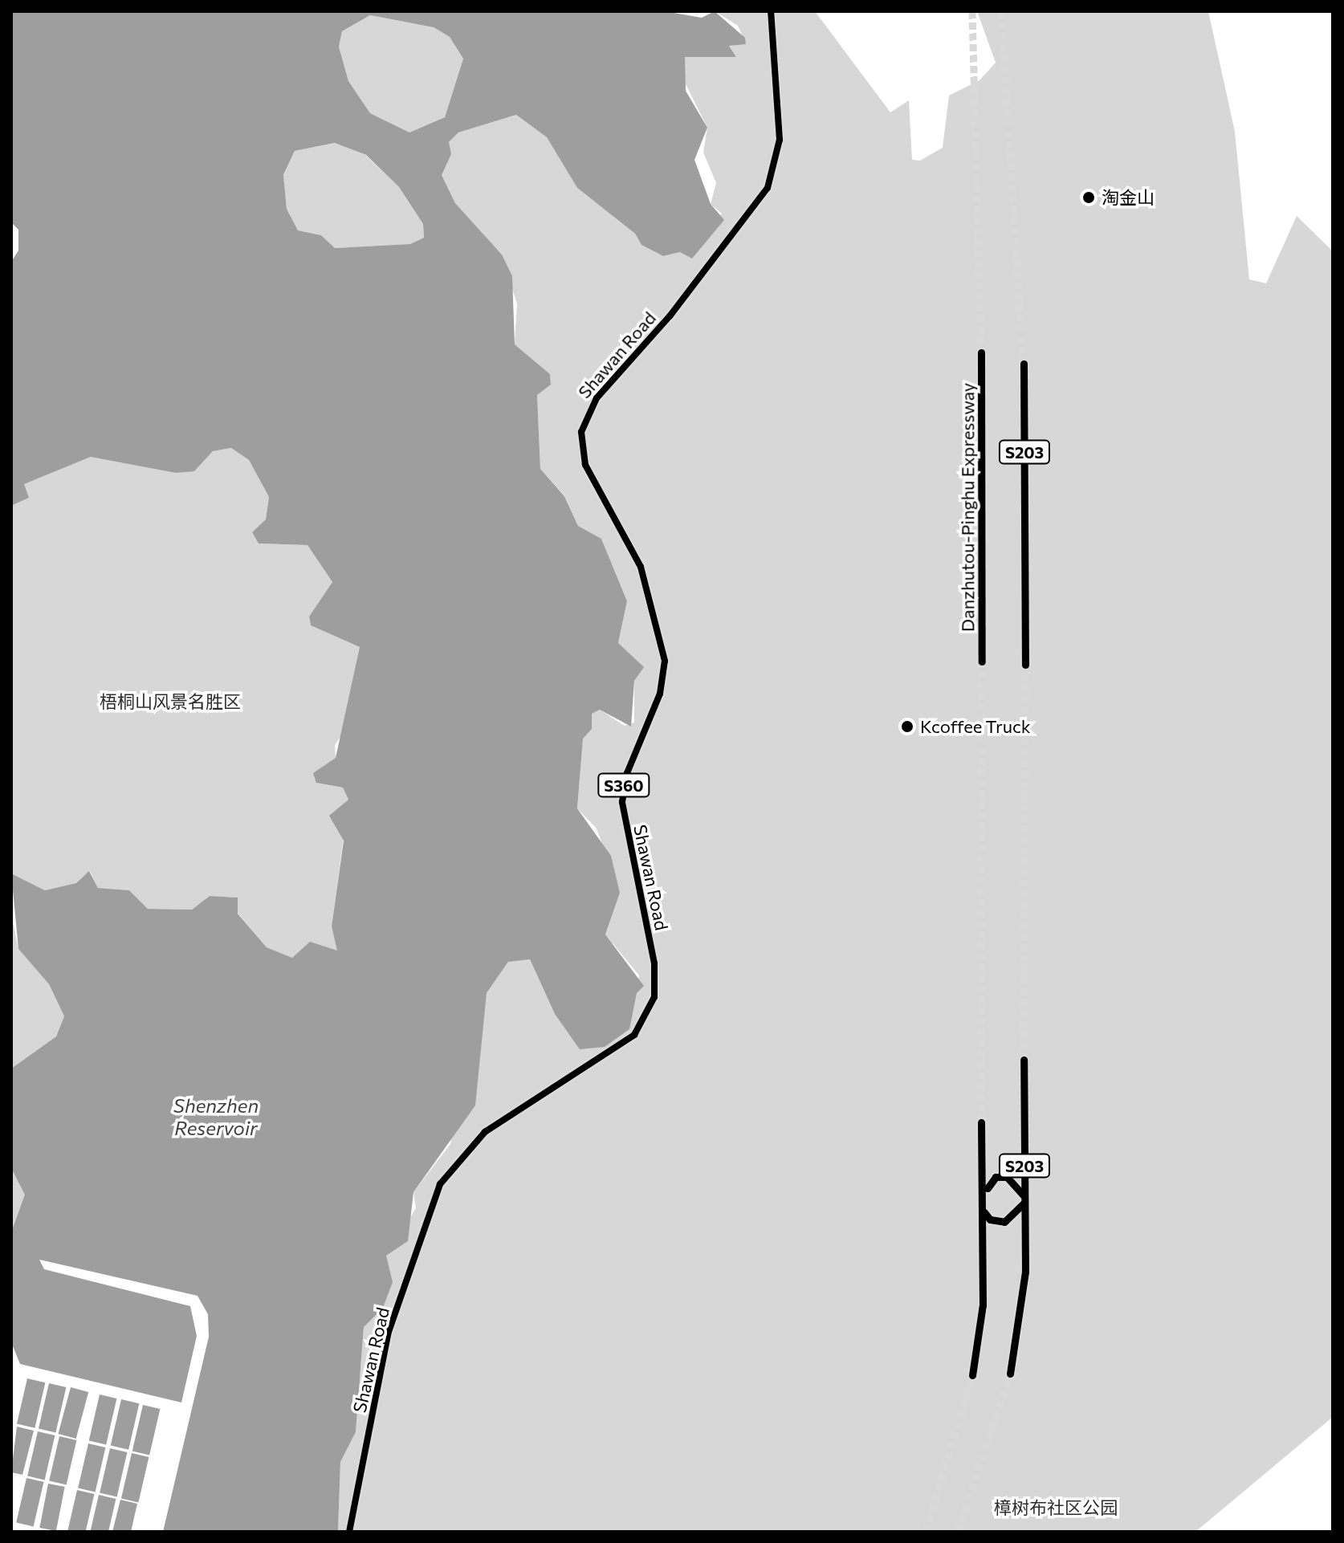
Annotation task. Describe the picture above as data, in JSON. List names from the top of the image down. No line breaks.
{"streets":{"highway":["S203","Danzhutou-Pinghu Expressway"],"main road":["Shawan Road","S360"]},"water":["Shenzhen Reservoir"],"parks":["梧桐山风景名胜区","樟树布社区公园"],"places":["淘金山","Kcoffee Truck"]}
